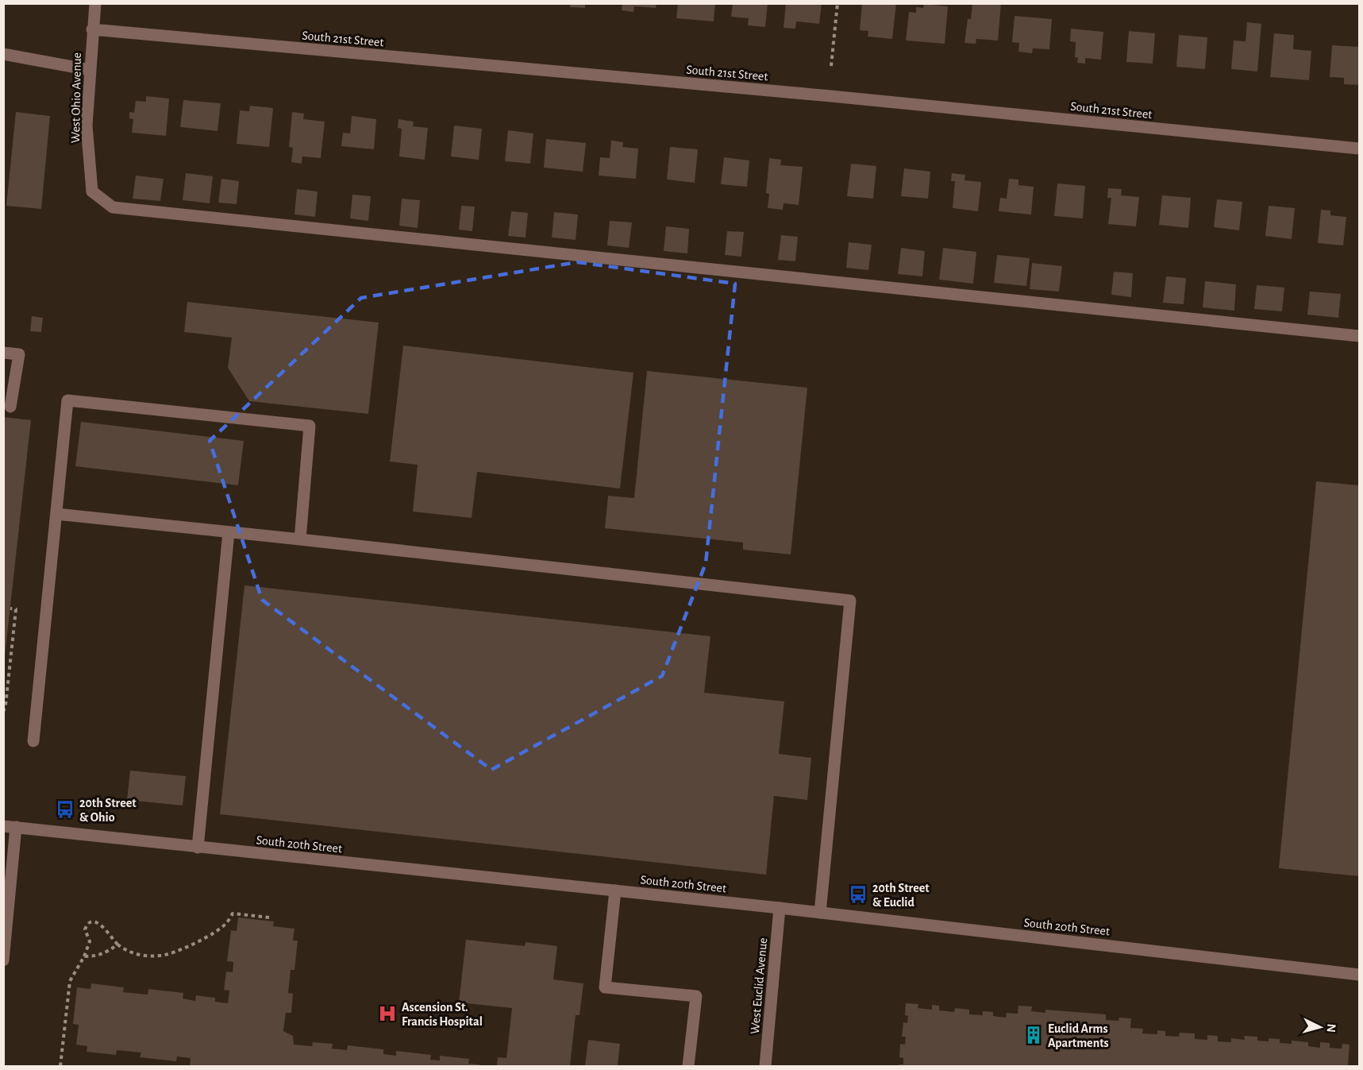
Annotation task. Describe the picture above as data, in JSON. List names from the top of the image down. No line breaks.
{"streets":{"street":["South 21st Street","West Ohio Avenue","South 20th Street","West Euclid Avenue"]},"crossings":[["South 21st Street","West Ohio Avenue"],["South 20th Street","West Euclid Avenue"]],"places":{"bus stop":["20th Street & Ohio","20th Street & Euclid"],"hospital":["Ascension St. Francis Hospital"],"building":["Euclid Arms Apartments"]},"north":"right"}
